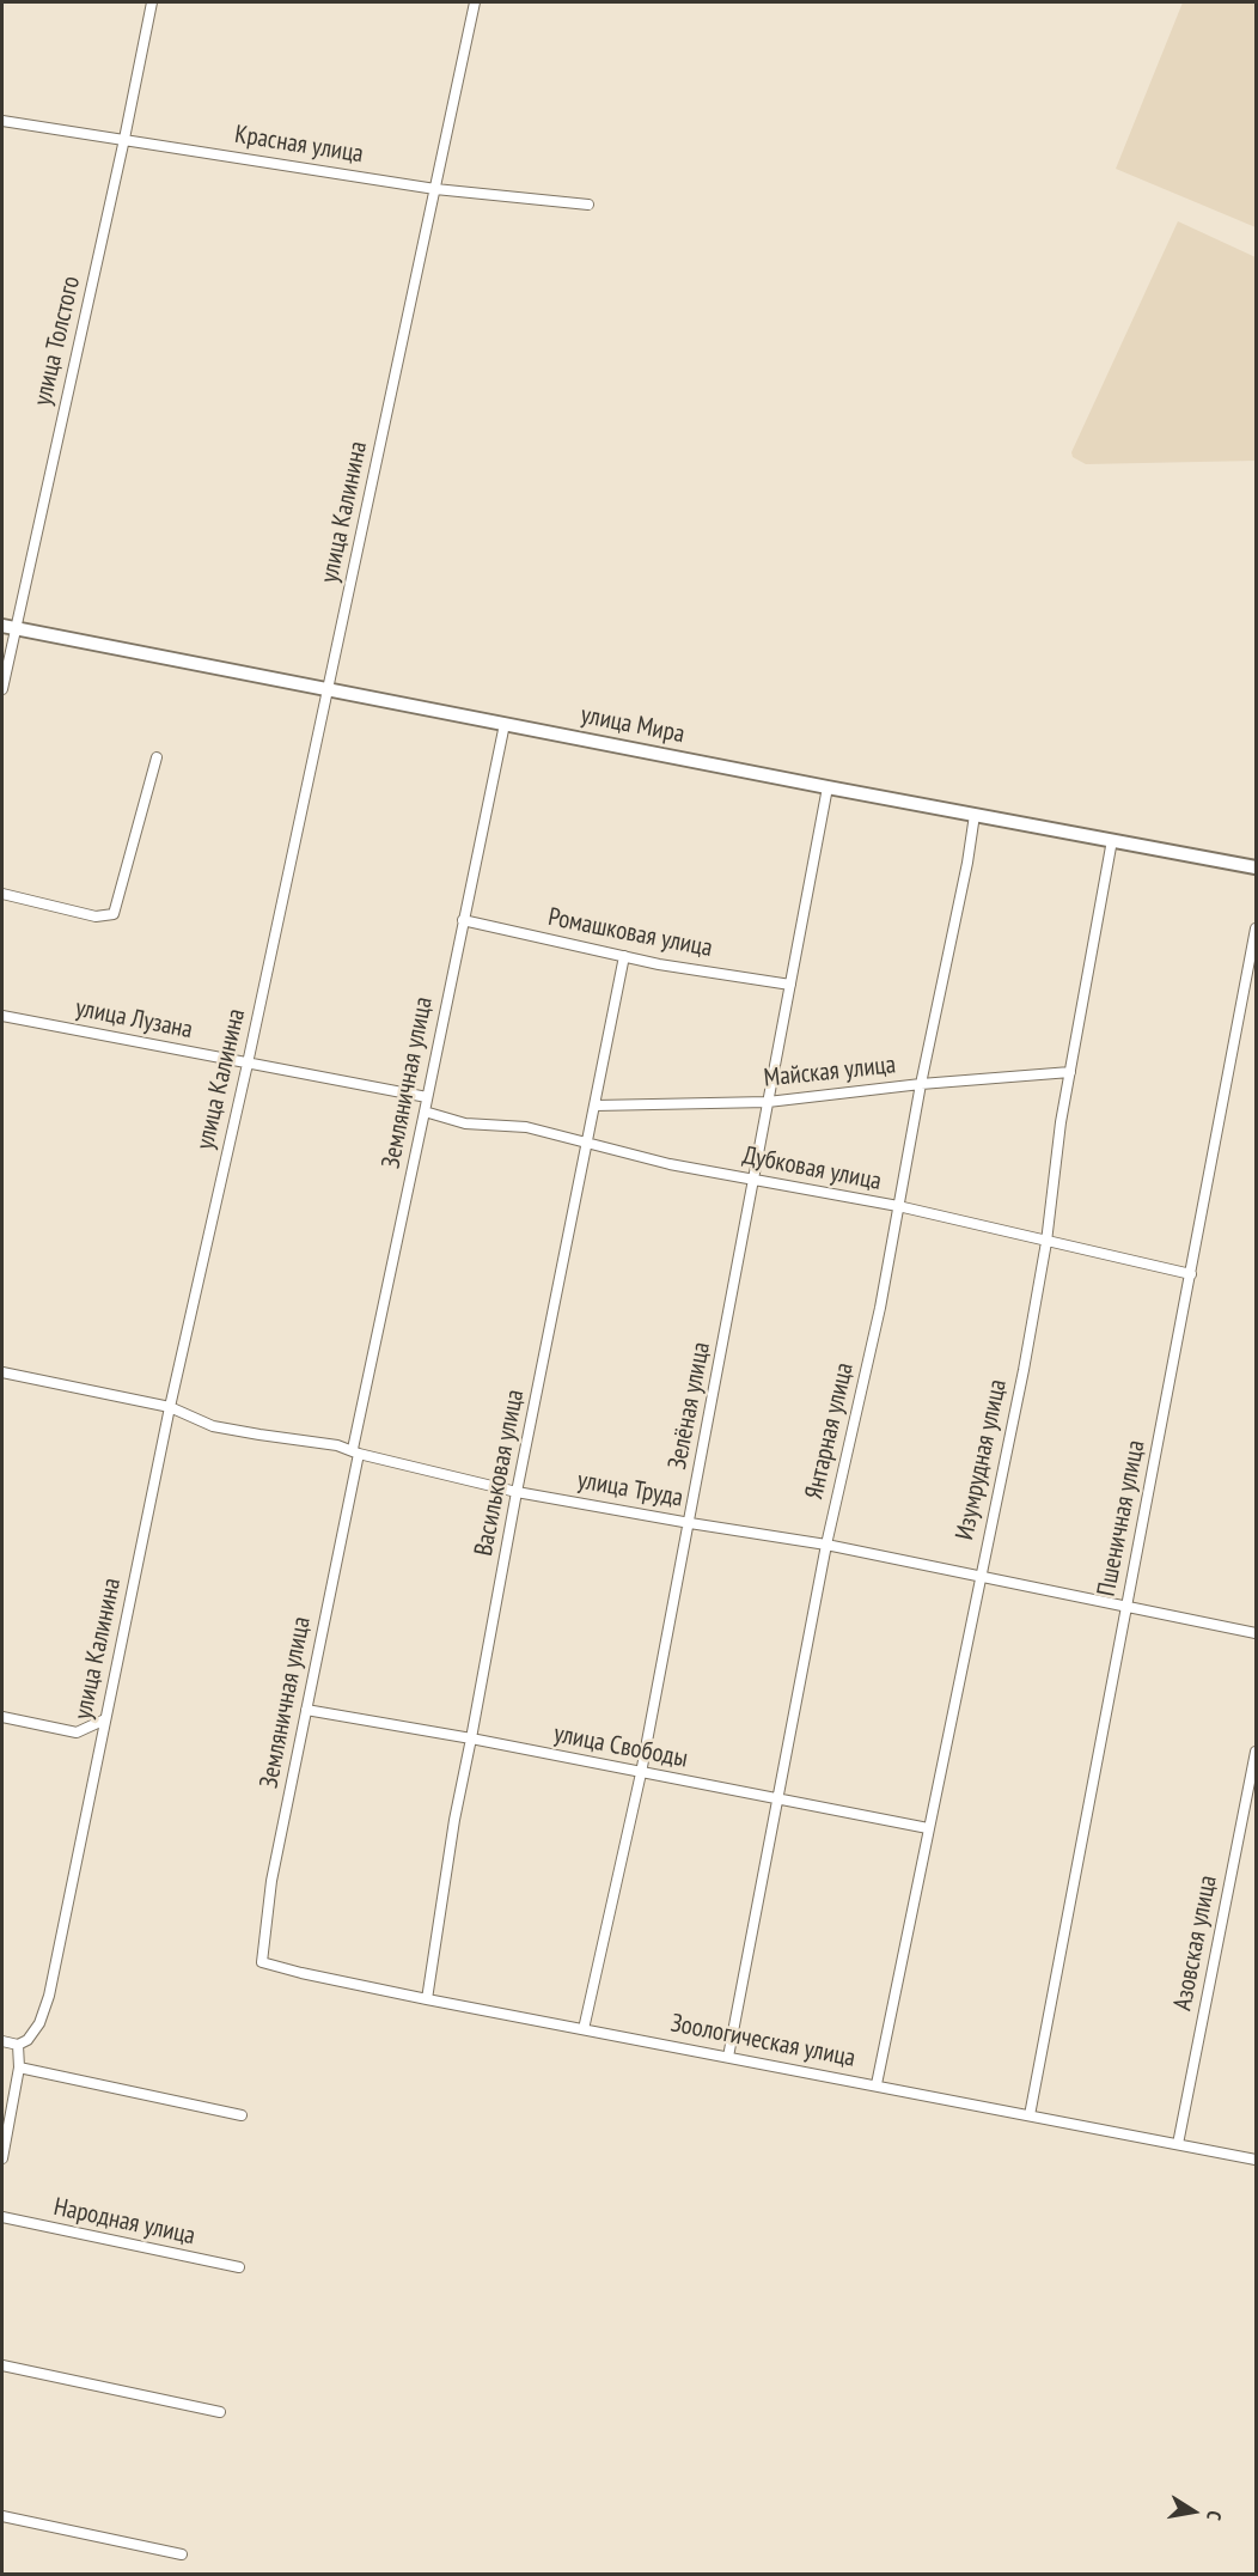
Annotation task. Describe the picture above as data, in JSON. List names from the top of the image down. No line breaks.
{"streets":{"main road":["улица Мира"],"street":["Красная улица","улица Толстого","улица Калинина","Ромашковая улица","улица Лузана","Майская улица","Земляничная улица","Дубковая улица","Зелёная улица","Янтарная улица","Изумрудная улица","Васильковая улица","улица Труда","Пшеничная улица","улица Свободы","Азовская улица","Зоологическая улица","Народная улица"]},"crossings":[["Красная улица","улица Толстого"],["Красная улица","улица Калинина"],["улица Толстого","улица Мира"],["улица Калинина","улица Мира"],["улица Калинина","улица Лузана"],["улица Калинина","улица Труда"],["улица Мира","Земляничная улица"],["улица Мира","Зелёная улица"],["улица Мира","Янтарная улица"],["улица Мира","Изумрудная улица"],["Ромашковая улица","Земляничная улица"],["Ромашковая улица","Зелёная улица"],["Ромашковая улица","Васильковая улица"],["улица Лузана","Земляничная улица"],["Майская улица","Зелёная улица"],["Майская улица","Янтарная улица"],["Майская улица","Изумрудная улица"],["Майская улица","Васильковая улица"],["Земляничная улица","Дубковая улица"],["Земляничная улица","улица Труда"],["Земляничная улица","улица Свободы"],["Земляничная улица","Зоологическая улица"],["Дубковая улица","Зелёная улица"],["Дубковая улица","Янтарная улица"],["Дубковая улица","Изумрудная улица"],["Дубковая улица","Васильковая улица"],["Дубковая улица","Пшеничная улица"],["Зелёная улица","улица Труда"],["Зелёная улица","улица Свободы"],["Зелёная улица","Зоологическая улица"],["Янтарная улица","улица Труда"],["Янтарная улица","улица Свободы"],["Янтарная улица","Зоологическая улица"],["Изумрудная улица","улица Труда"],["Изумрудная улица","улица Свободы"],["Изумрудная улица","Зоологическая улица"],["Васильковая улица","улица Труда"],["Васильковая улица","улица Свободы"],["Васильковая улица","Зоологическая улица"],["улица Труда","Пшеничная улица"],["Пшеничная улица","Зоологическая улица"],["Азовская улица","Зоологическая улица"]],"north":"right"}
